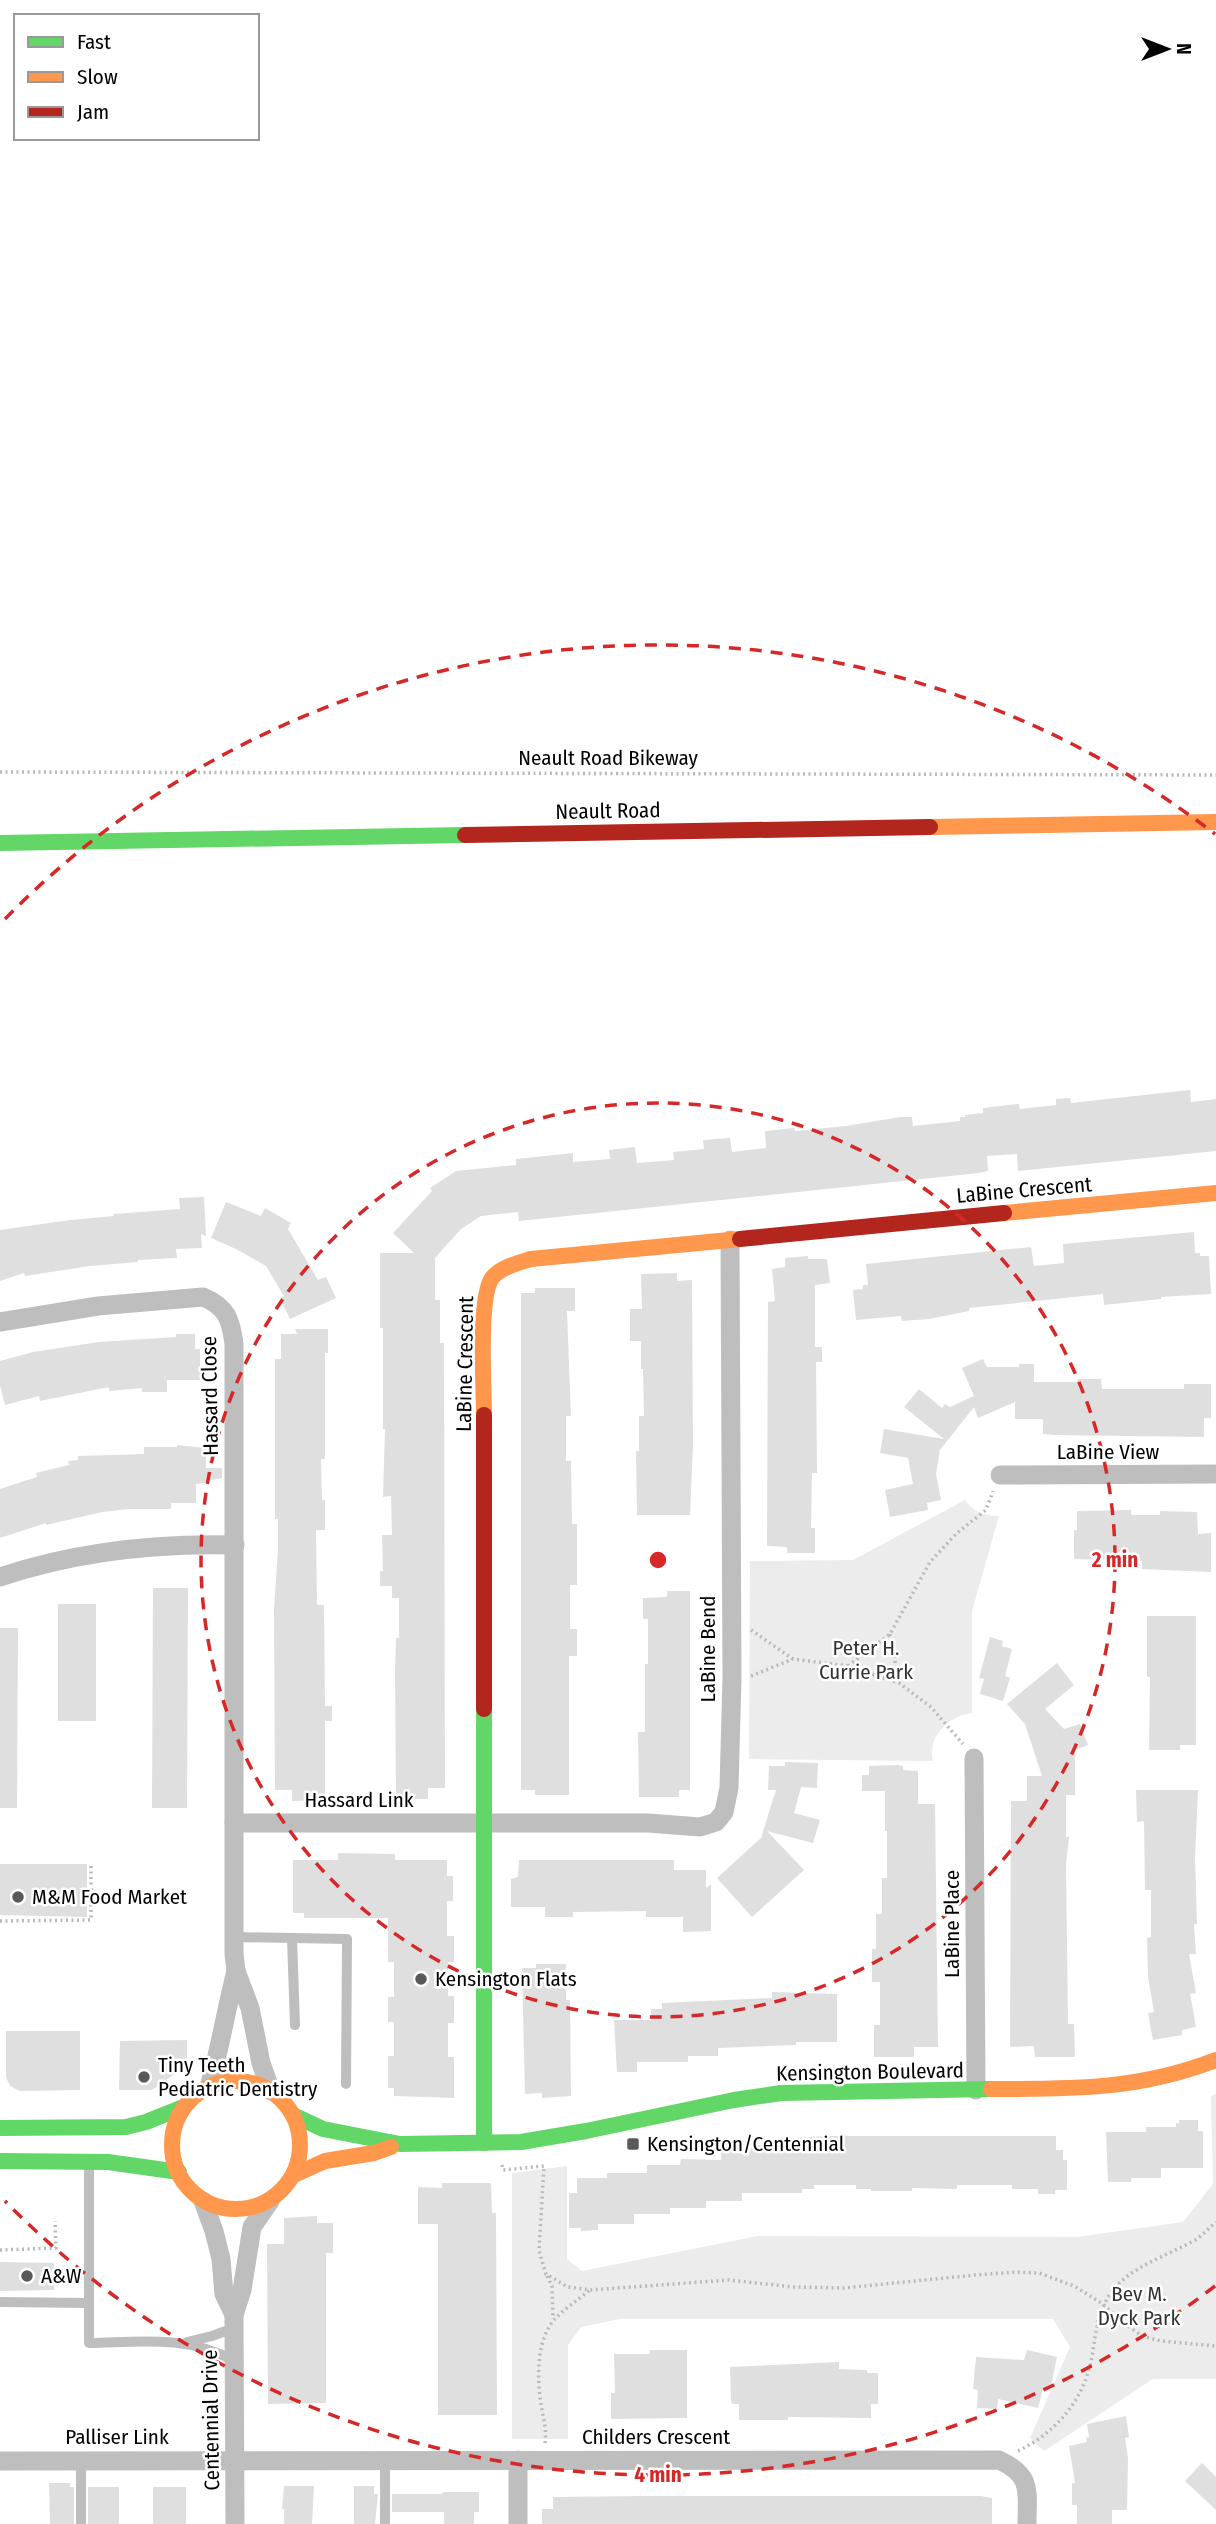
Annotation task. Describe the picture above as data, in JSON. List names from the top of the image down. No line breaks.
{"streets":{"main road":["Neault Road","LaBine Crescent","Kensington Boulevard"],"street":["Hassard Close","LaBine View","LaBine Bend","Hassard Link","LaBine Place","Centennial Drive","Palliser Link","Childers Crescent"],"path":["Neault Road Bikeway"]},"crossings":[["LaBine Crescent","LaBine Bend"],["LaBine Crescent","Hassard Link"],["LaBine Crescent","Kensington Boulevard"],["Hassard Close","Hassard Link"],["Hassard Close","Kensington Boulevard"],["Hassard Close","Centennial Drive"],["LaBine Bend","Hassard Link"],["LaBine Place","Kensington Boulevard"],["Kensington Boulevard","Centennial Drive"],["Centennial Drive","Palliser Link"],["Centennial Drive","Childers Crescent"],["Palliser Link","Childers Crescent"]],"parks":["Peter H. Currie Park","Bev M. Dyck Park"],"places":{"other":["M&M Food Market","Kensington Flats","Tiny Teeth Pediatric Dentistry","A&W"],"transit":["Kensington/Centennial"]},"legend":["Fast","Slow","Jam"],"north":"right","rings":["2 min","4 min"]}
